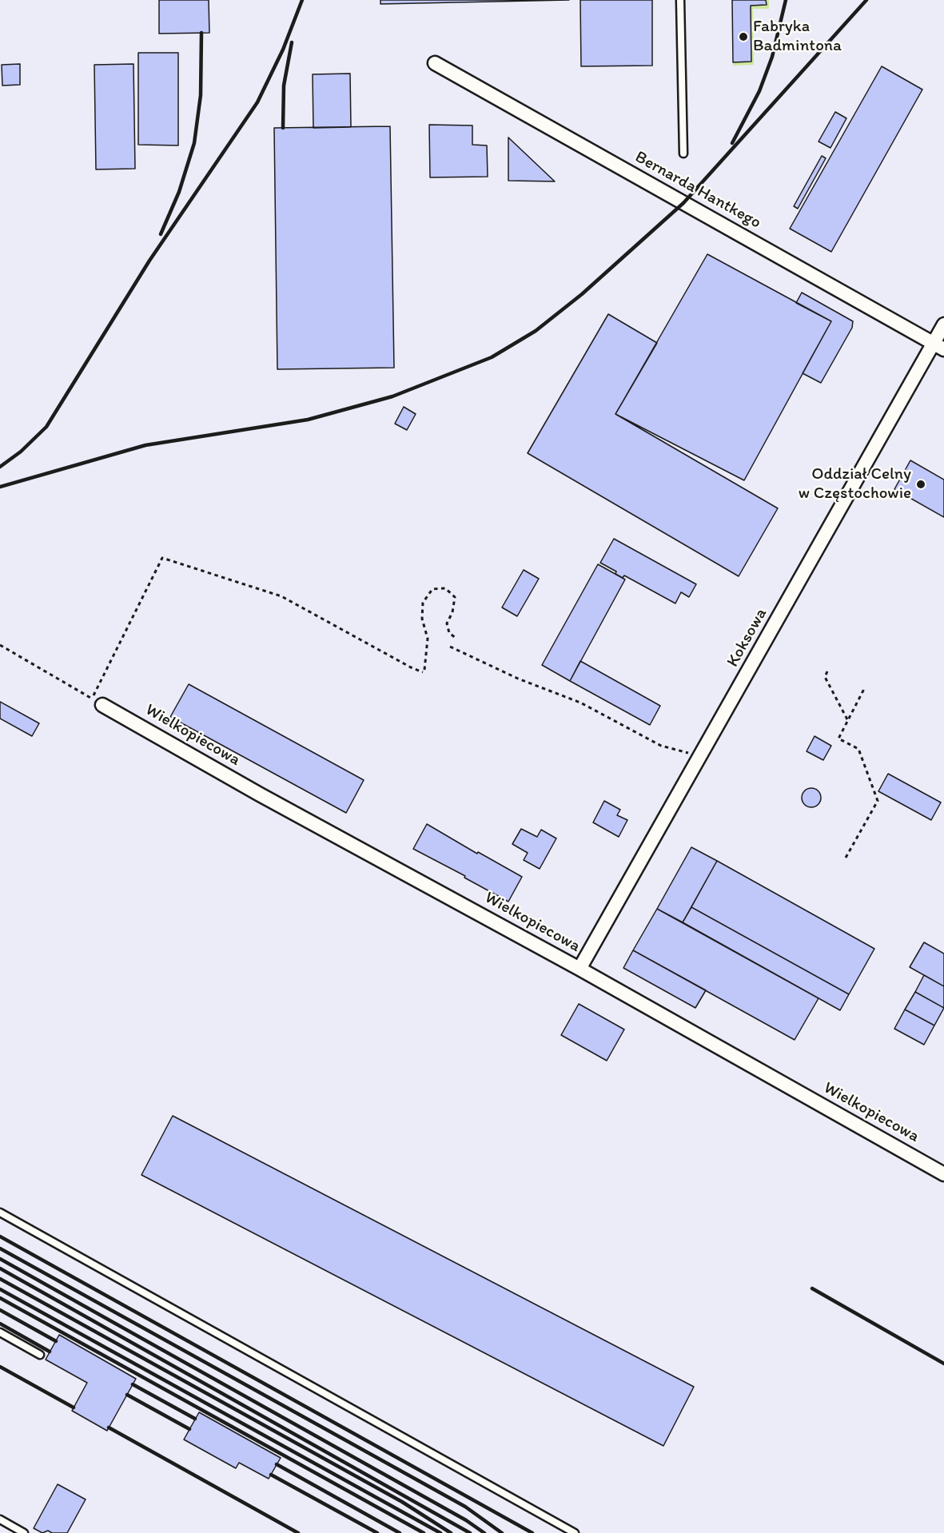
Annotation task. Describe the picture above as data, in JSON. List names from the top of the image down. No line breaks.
{"streets":{"street":["Bernarda Hantkego","Koksowa","Wielkopiecowa"]},"crossings":[["Bernarda Hantkego","Koksowa"],["Koksowa","Wielkopiecowa"]],"places":["Fabryka Badmintona","Oddział Celny w Częstochowie"]}
